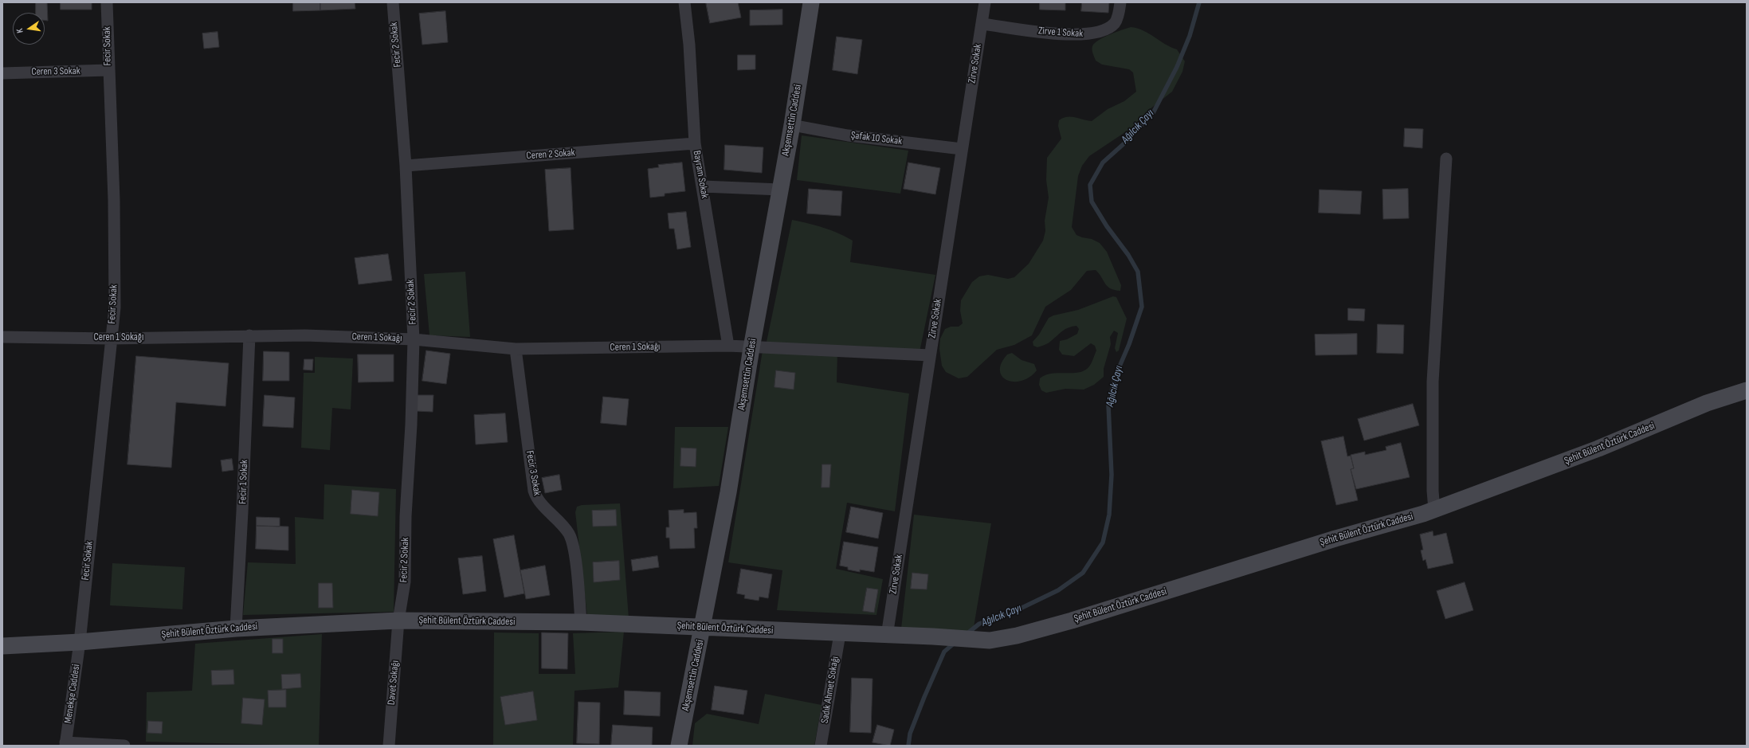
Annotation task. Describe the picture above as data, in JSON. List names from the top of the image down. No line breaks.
{"streets":{"street":["Zirve 1 Sokak","Fecir 2 Sokak","Fecir Sokak","Zirve Sokak","Ceren 3 Sokak","Akşemsettin Caddesi","Şafak 10 Sokak","Ceren 2 Sokak","Bayram Sokak","Ceren 1 Sokağı","Şehit Bülent Öztürk Caddesi","Fecir 3 Sokak","Fecir 1 Sokak","Davet Sokağı","Sadık Ahmet Sokağı","Menekşe Caddesi"]},"crossings":[["Zirve 1 Sokak","Zirve Sokak"],["Fecir 2 Sokak","Ceren 2 Sokak"],["Fecir 2 Sokak","Ceren 1 Sokağı"],["Fecir 2 Sokak","Şehit Bülent Öztürk Caddesi"],["Fecir 2 Sokak","Davet Sokağı"],["Fecir Sokak","Ceren 3 Sokak"],["Fecir Sokak","Ceren 1 Sokağı"],["Fecir Sokak","Şehit Bülent Öztürk Caddesi"],["Fecir Sokak","Menekşe Caddesi"],["Zirve Sokak","Şafak 10 Sokak"],["Zirve Sokak","Ceren 1 Sokağı"],["Zirve Sokak","Şehit Bülent Öztürk Caddesi"],["Akşemsettin Caddesi","Şafak 10 Sokak"],["Akşemsettin Caddesi","Ceren 1 Sokağı"],["Akşemsettin Caddesi","Şehit Bülent Öztürk Caddesi"],["Ceren 2 Sokak","Bayram Sokak"],["Bayram Sokak","Ceren 1 Sokağı"],["Ceren 1 Sokağı","Fecir 3 Sokak"],["Ceren 1 Sokağı","Fecir 1 Sokak"],["Şehit Bülent Öztürk Caddesi","Fecir 3 Sokak"],["Şehit Bülent Öztürk Caddesi","Fecir 1 Sokak"],["Şehit Bülent Öztürk Caddesi","Davet Sokağı"],["Şehit Bülent Öztürk Caddesi","Sadık Ahmet Sokağı"],["Şehit Bülent Öztürk Caddesi","Menekşe Caddesi"]],"water":["Ağılcık Çayı"],"north":"left"}
